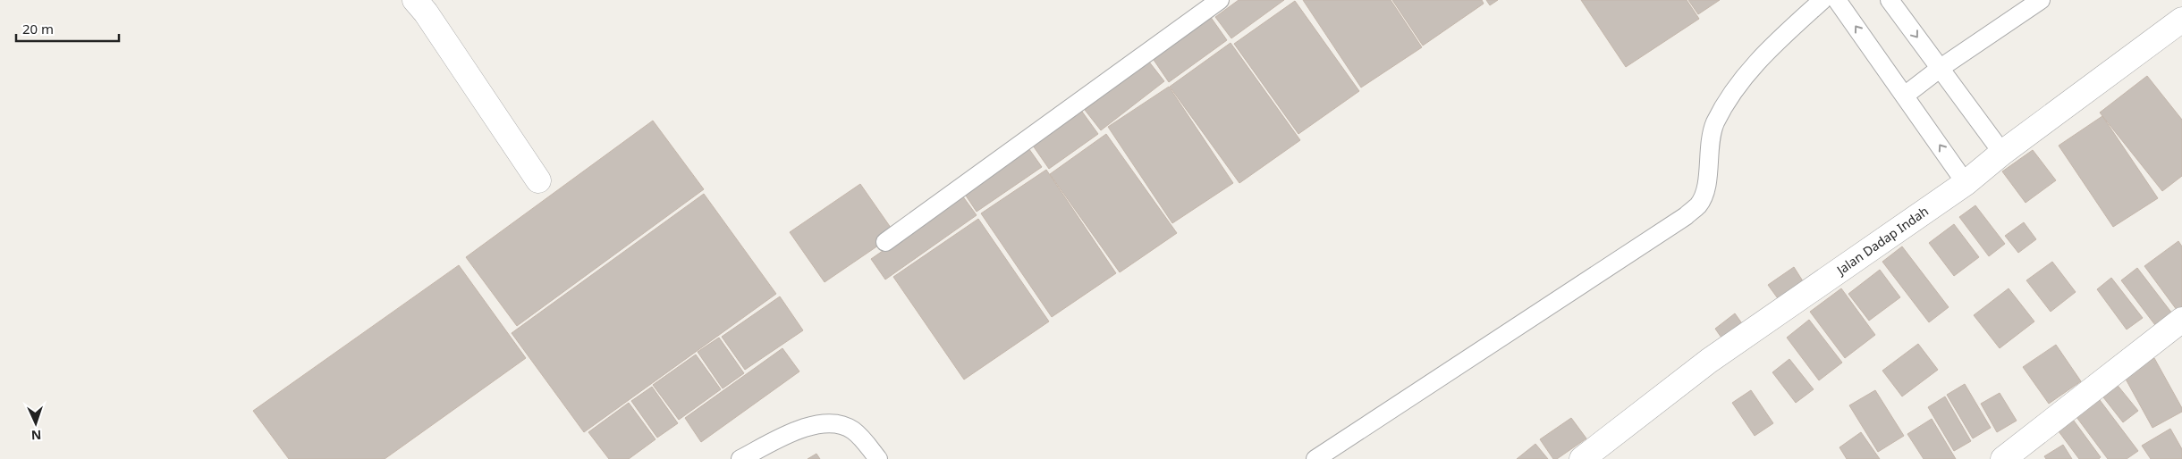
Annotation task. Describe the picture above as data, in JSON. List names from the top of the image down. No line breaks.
{"streets":{"street":["Jalan Dadap Indah"]},"scale_bar":"20 m","north":"bottom"}
